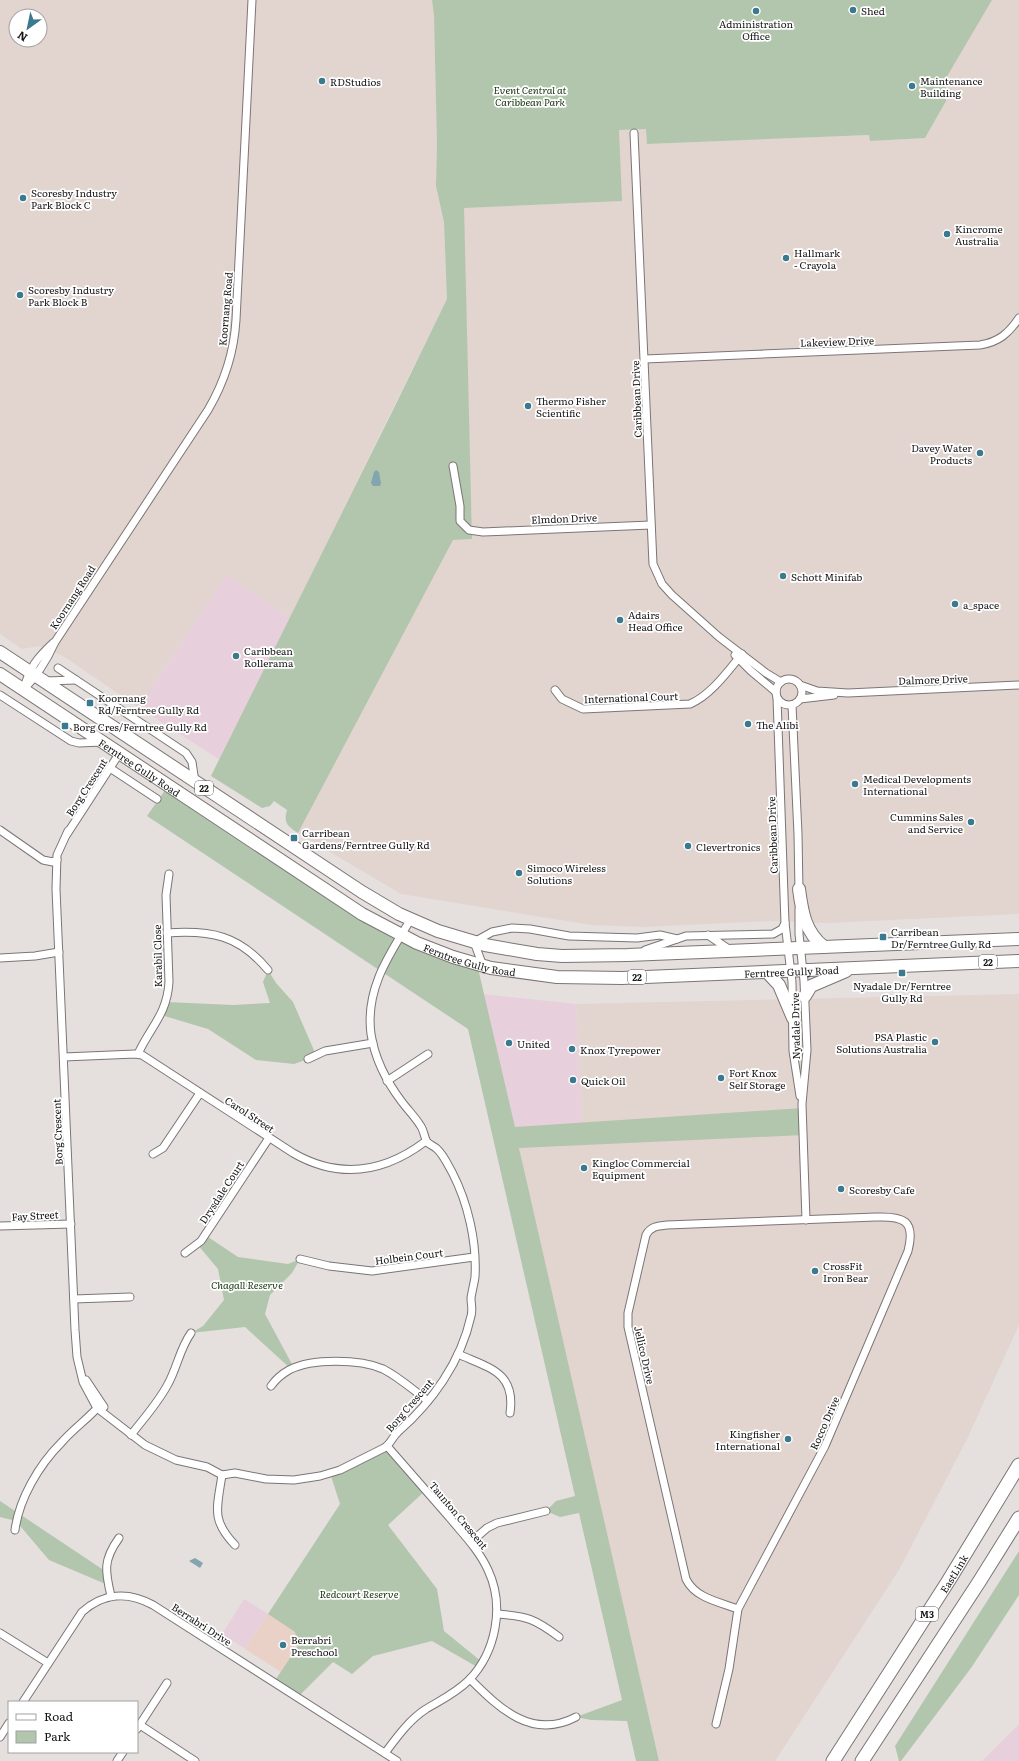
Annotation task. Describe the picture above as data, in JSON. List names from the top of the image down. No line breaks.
{"streets":{"highway":["EastLink","M3"],"main road":["Ferntree Gully Road","22"],"street":["Koornang Road","Lakeview Drive","Caribbean Drive","Elmdon Drive","Dalmore Drive","International Court","Borg Crescent","Karabil Close","Nyadale Drive","Carol Street","Drysdale Court","Fay Street","Holbein Court","Jellico Drive","Rocco Drive","Taunton Crescent","Berrabri Drive"]},"crossings":[["Koornang Road","Ferntree Gully Road"],["Lakeview Drive","Caribbean Drive"],["Caribbean Drive","Elmdon Drive"],["Caribbean Drive","Dalmore Drive"],["Caribbean Drive","International Court"],["Caribbean Drive","Ferntree Gully Road"],["Caribbean Drive","Nyadale Drive"],["Ferntree Gully Road","Borg Crescent"],["Ferntree Gully Road","Nyadale Drive"],["Borg Crescent","Carol Street"],["Borg Crescent","Fay Street"],["Borg Crescent","Holbein Court"],["Borg Crescent","Taunton Crescent"],["Karabil Close","Carol Street"],["Nyadale Drive","Jellico Drive"],["Nyadale Drive","Rocco Drive"],["Carol Street","Drysdale Court"],["Jellico Drive","Rocco Drive"],["Taunton Crescent","Berrabri Drive"]],"parks":["Event Central at Caribbean Park","Chagall Reserve","Redcourt Reserve"],"places":{"other":["Shed","Administration Office","RDStudios","Maintenance Building","Scoresby Industry Park Block C","Kincrome Australia","Hallmark - Crayola","Scoresby Industry Park Block B","Thermo Fisher Scientific","Davey Water Products","Schott Minifab","a_space","Adairs Head Office","Caribbean Rollerama","The Alibi","Medical Developments International","Cummins Sales and Service","Clevertronics","Simoco Wireless Solutions","PSA Plastic Solutions Australia","United","Knox Tyrepower","Fort Knox Self Storage","Quick Oil","Kingloc Commercial Equipment","Scoresby Cafe","CrossFit Iron Bear","Kingfisher International","Berrabri Preschool"],"transit":["Koornang Rd/Ferntree Gully Rd","Borg Cres/Ferntree Gully Rd","Carribean Gardens/Ferntree Gully Rd","Carribean Dr/Ferntree Gully Rd","Nyadale Dr/Ferntree Gully Rd"]},"legend":["Road","Park"],"north":"bottom left"}
